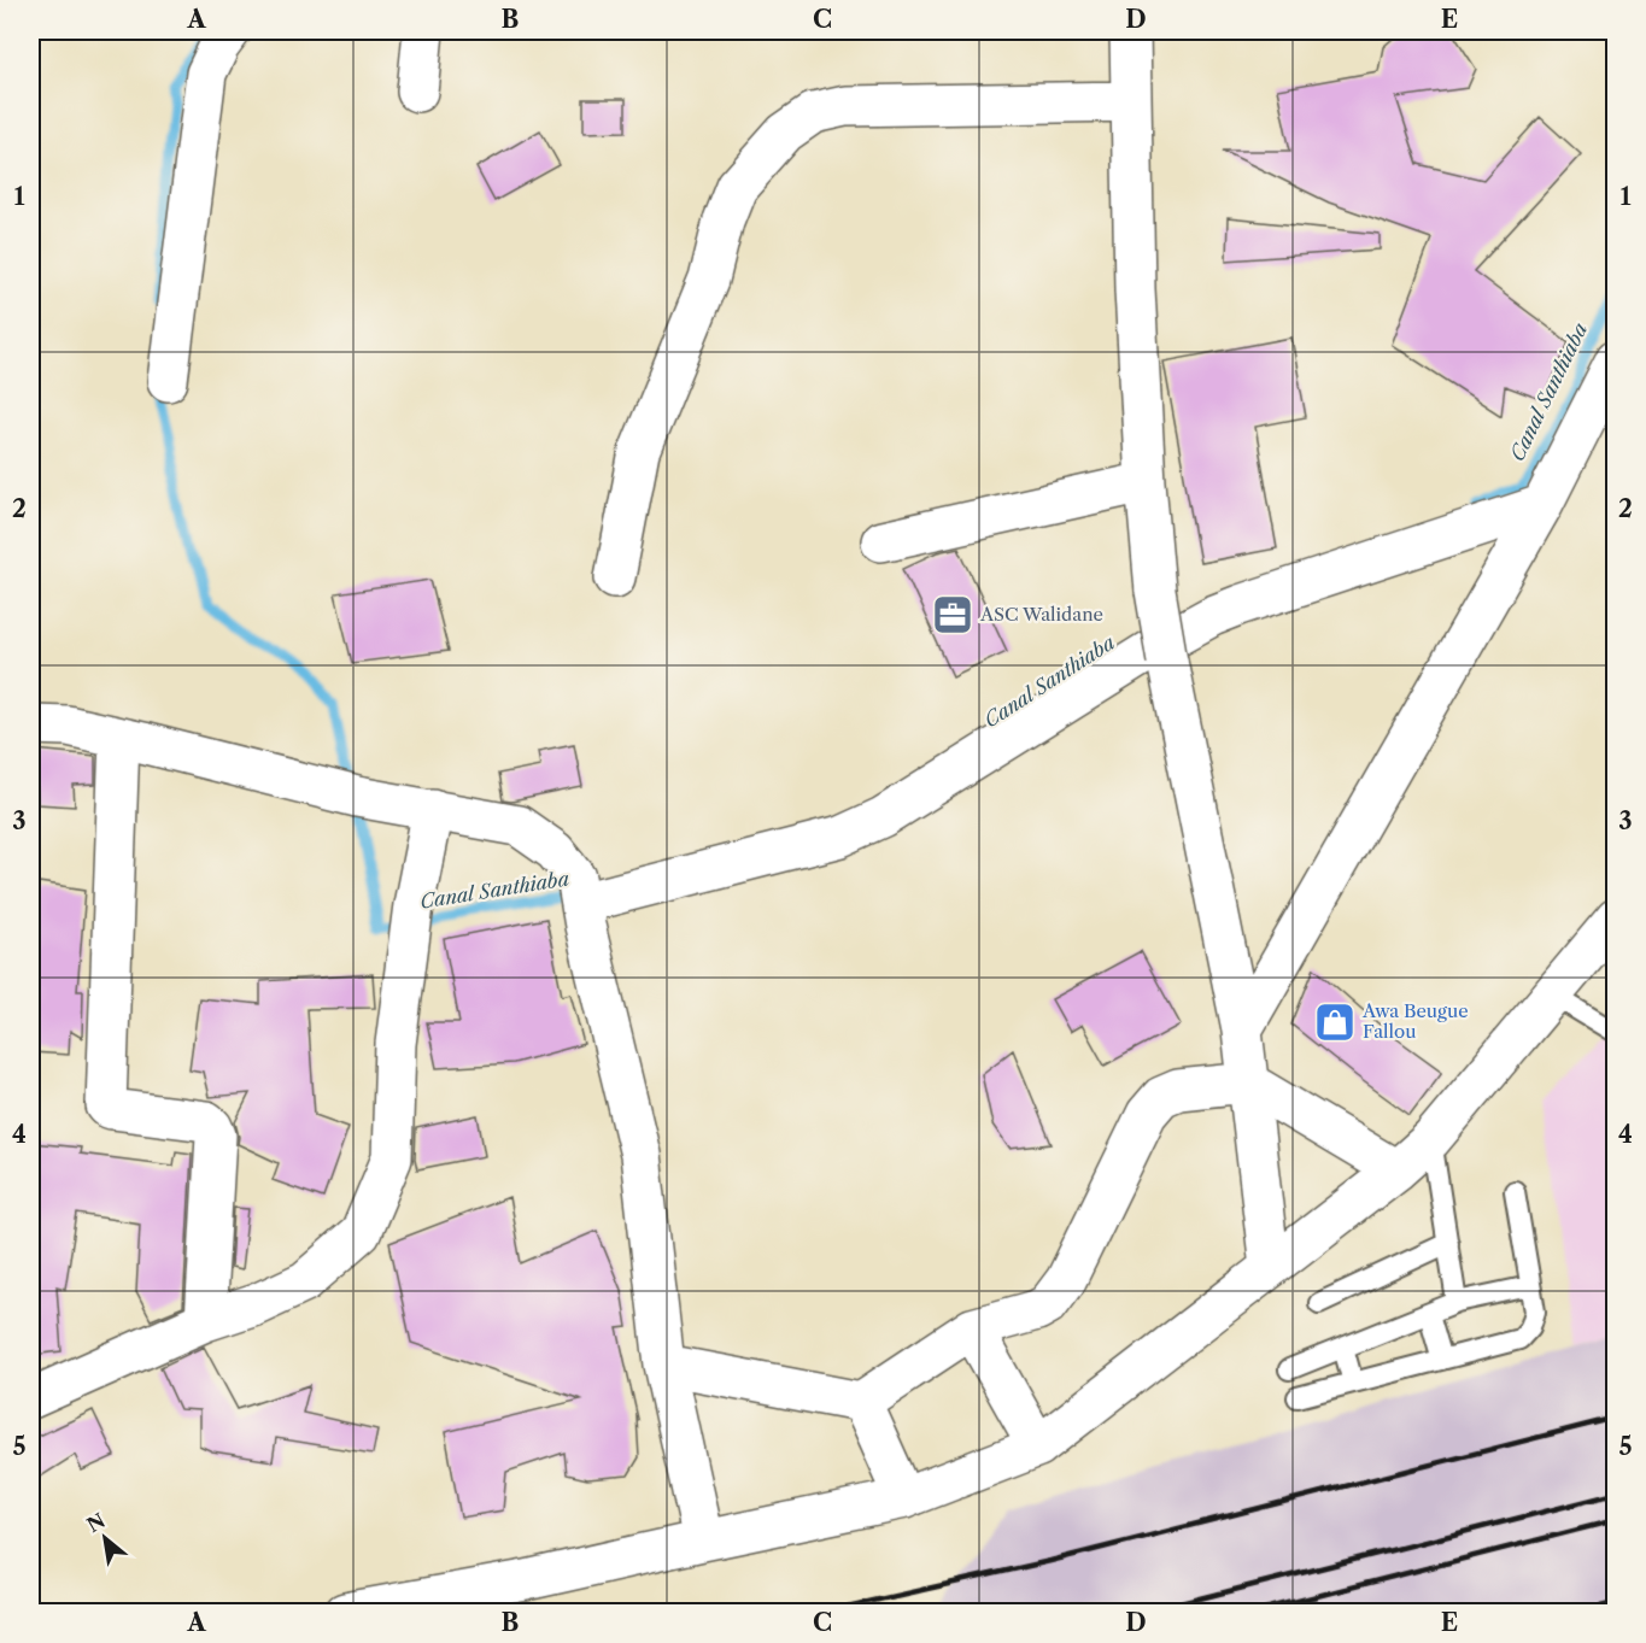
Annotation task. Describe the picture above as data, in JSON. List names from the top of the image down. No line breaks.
{"water":["Canal Santhiaba"],"places":{"office":["ASC Walidane"],"shop":["Awa Beugue Fallou"]},"north":"top left","grid":{"columns":["A","B","C","D","E"],"rows":["1","2","3","4","5"]}}
